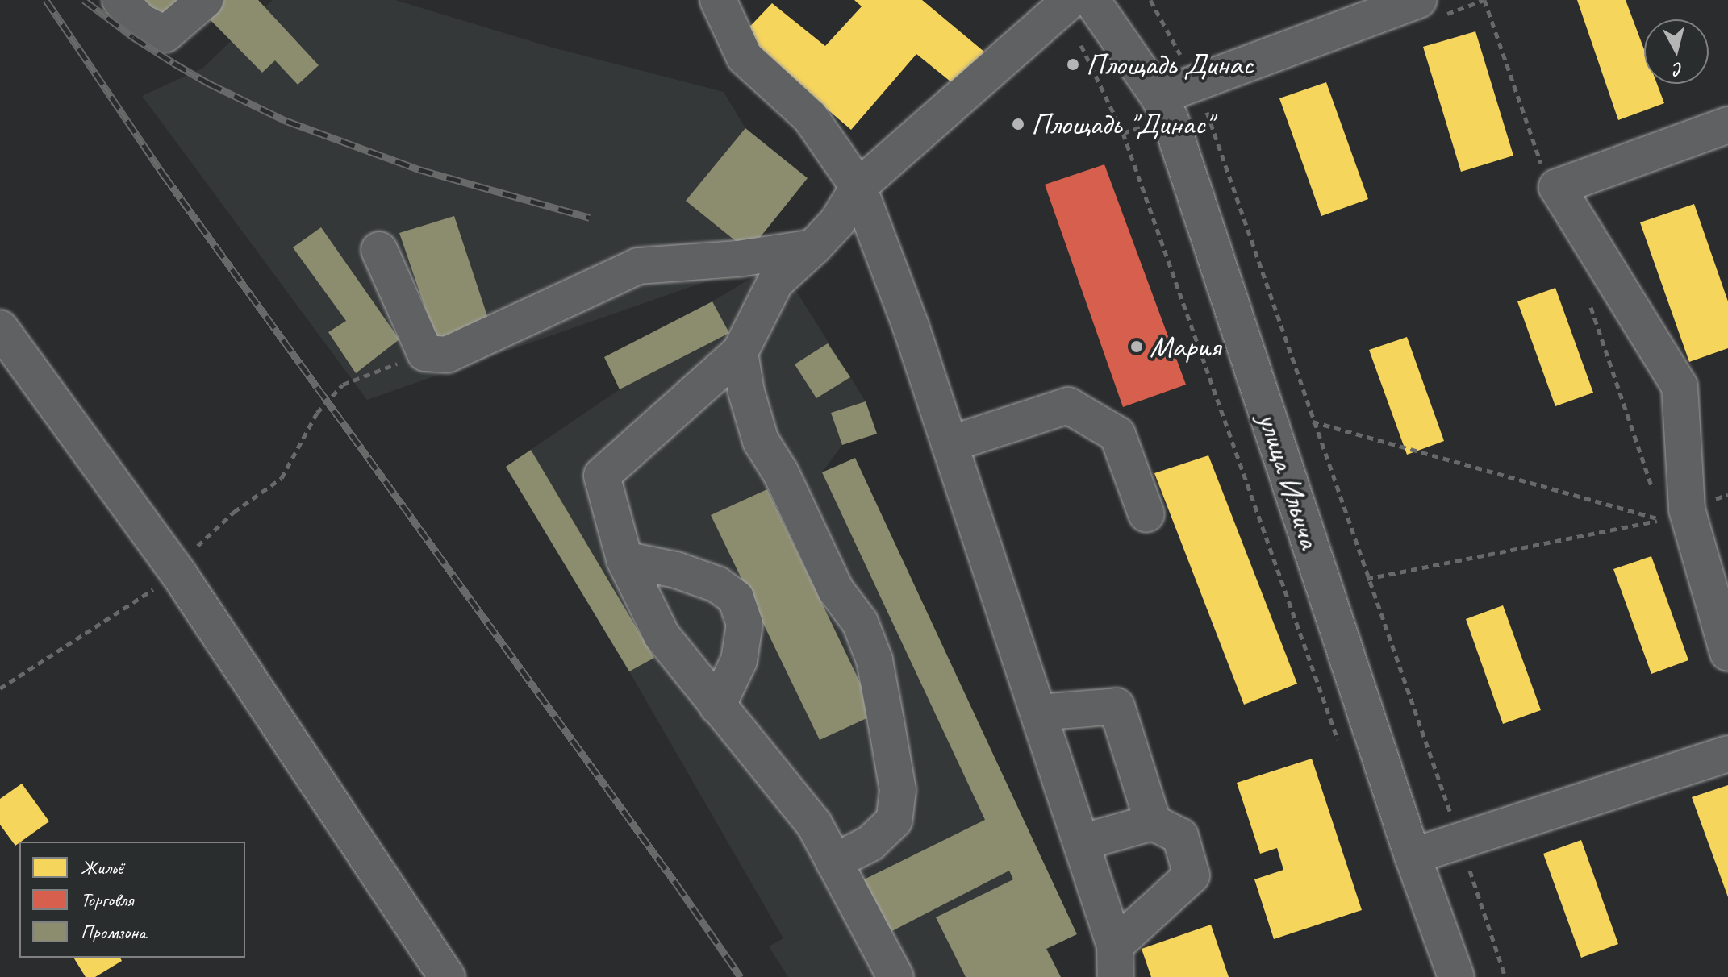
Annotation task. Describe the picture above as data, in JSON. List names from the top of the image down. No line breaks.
{"streets":{"street":["улица Ильича"]},"places":["Площадь Динас","Площадь \"Динас\"","Мария"],"legend":["Жильё","Торговля","Промзона"],"north":"bottom"}
